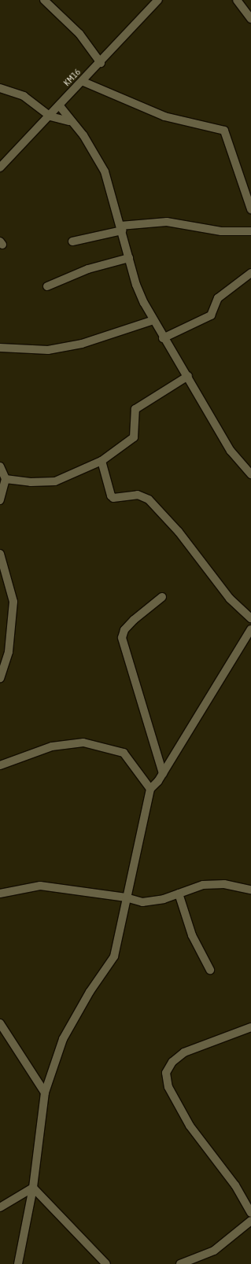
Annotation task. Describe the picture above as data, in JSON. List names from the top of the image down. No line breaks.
{"streets":{"street":["KM16"]}}
